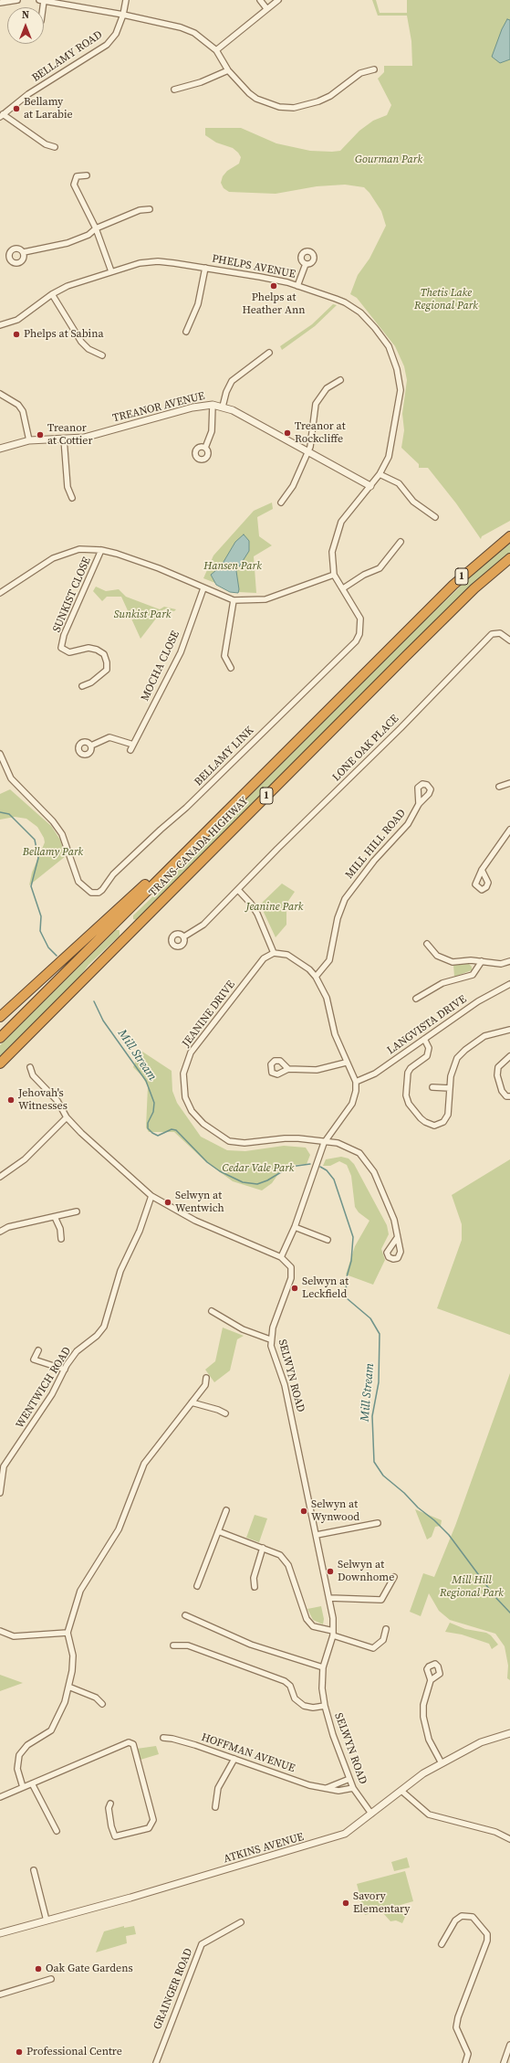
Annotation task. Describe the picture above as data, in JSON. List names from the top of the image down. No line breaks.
{"streets":{"highway":["1","TRANS-CANADA HIGHWAY"],"street":["BELLAMY ROAD","PHELPS AVENUE","TREANOR AVENUE","SUNKIST CLOSE","MOCHA CLOSE","LONE OAK PLACE","BELLAMY LINK","MILL HILL ROAD","JEANINE DRIVE","LANGVISTA DRIVE","SELWYN ROAD","WENTWICH ROAD","HOFFMAN AVENUE","ATKINS AVENUE","GRAINGER ROAD"]},"crossings":[["PHELPS AVENUE","TREANOR AVENUE"],["PHELPS AVENUE","BELLAMY LINK"],["SELWYN ROAD","HOFFMAN AVENUE"],["SELWYN ROAD","ATKINS AVENUE"]],"water":["Mill Stream"],"parks":["Gourman Park","Thetis Lake Regional Park","Hansen Park","Sunkist Park","Bellamy Park","Jeanine Park","Cedar Vale Park","Mill Hill Regional Park"],"places":["Bellamy at Larabie","Phelps at Heather Ann","Phelps at Sabina","Treanor at Rockcliffe","Treanor at Cottier","Jehovah's Witnesses","Selwyn at Wentwich","Selwyn at Leckfield","Selwyn at Wynwood","Selwyn at Downhome","Savory Elementary","Oak Gate Gardens","Professional Centre"],"north":"top"}
